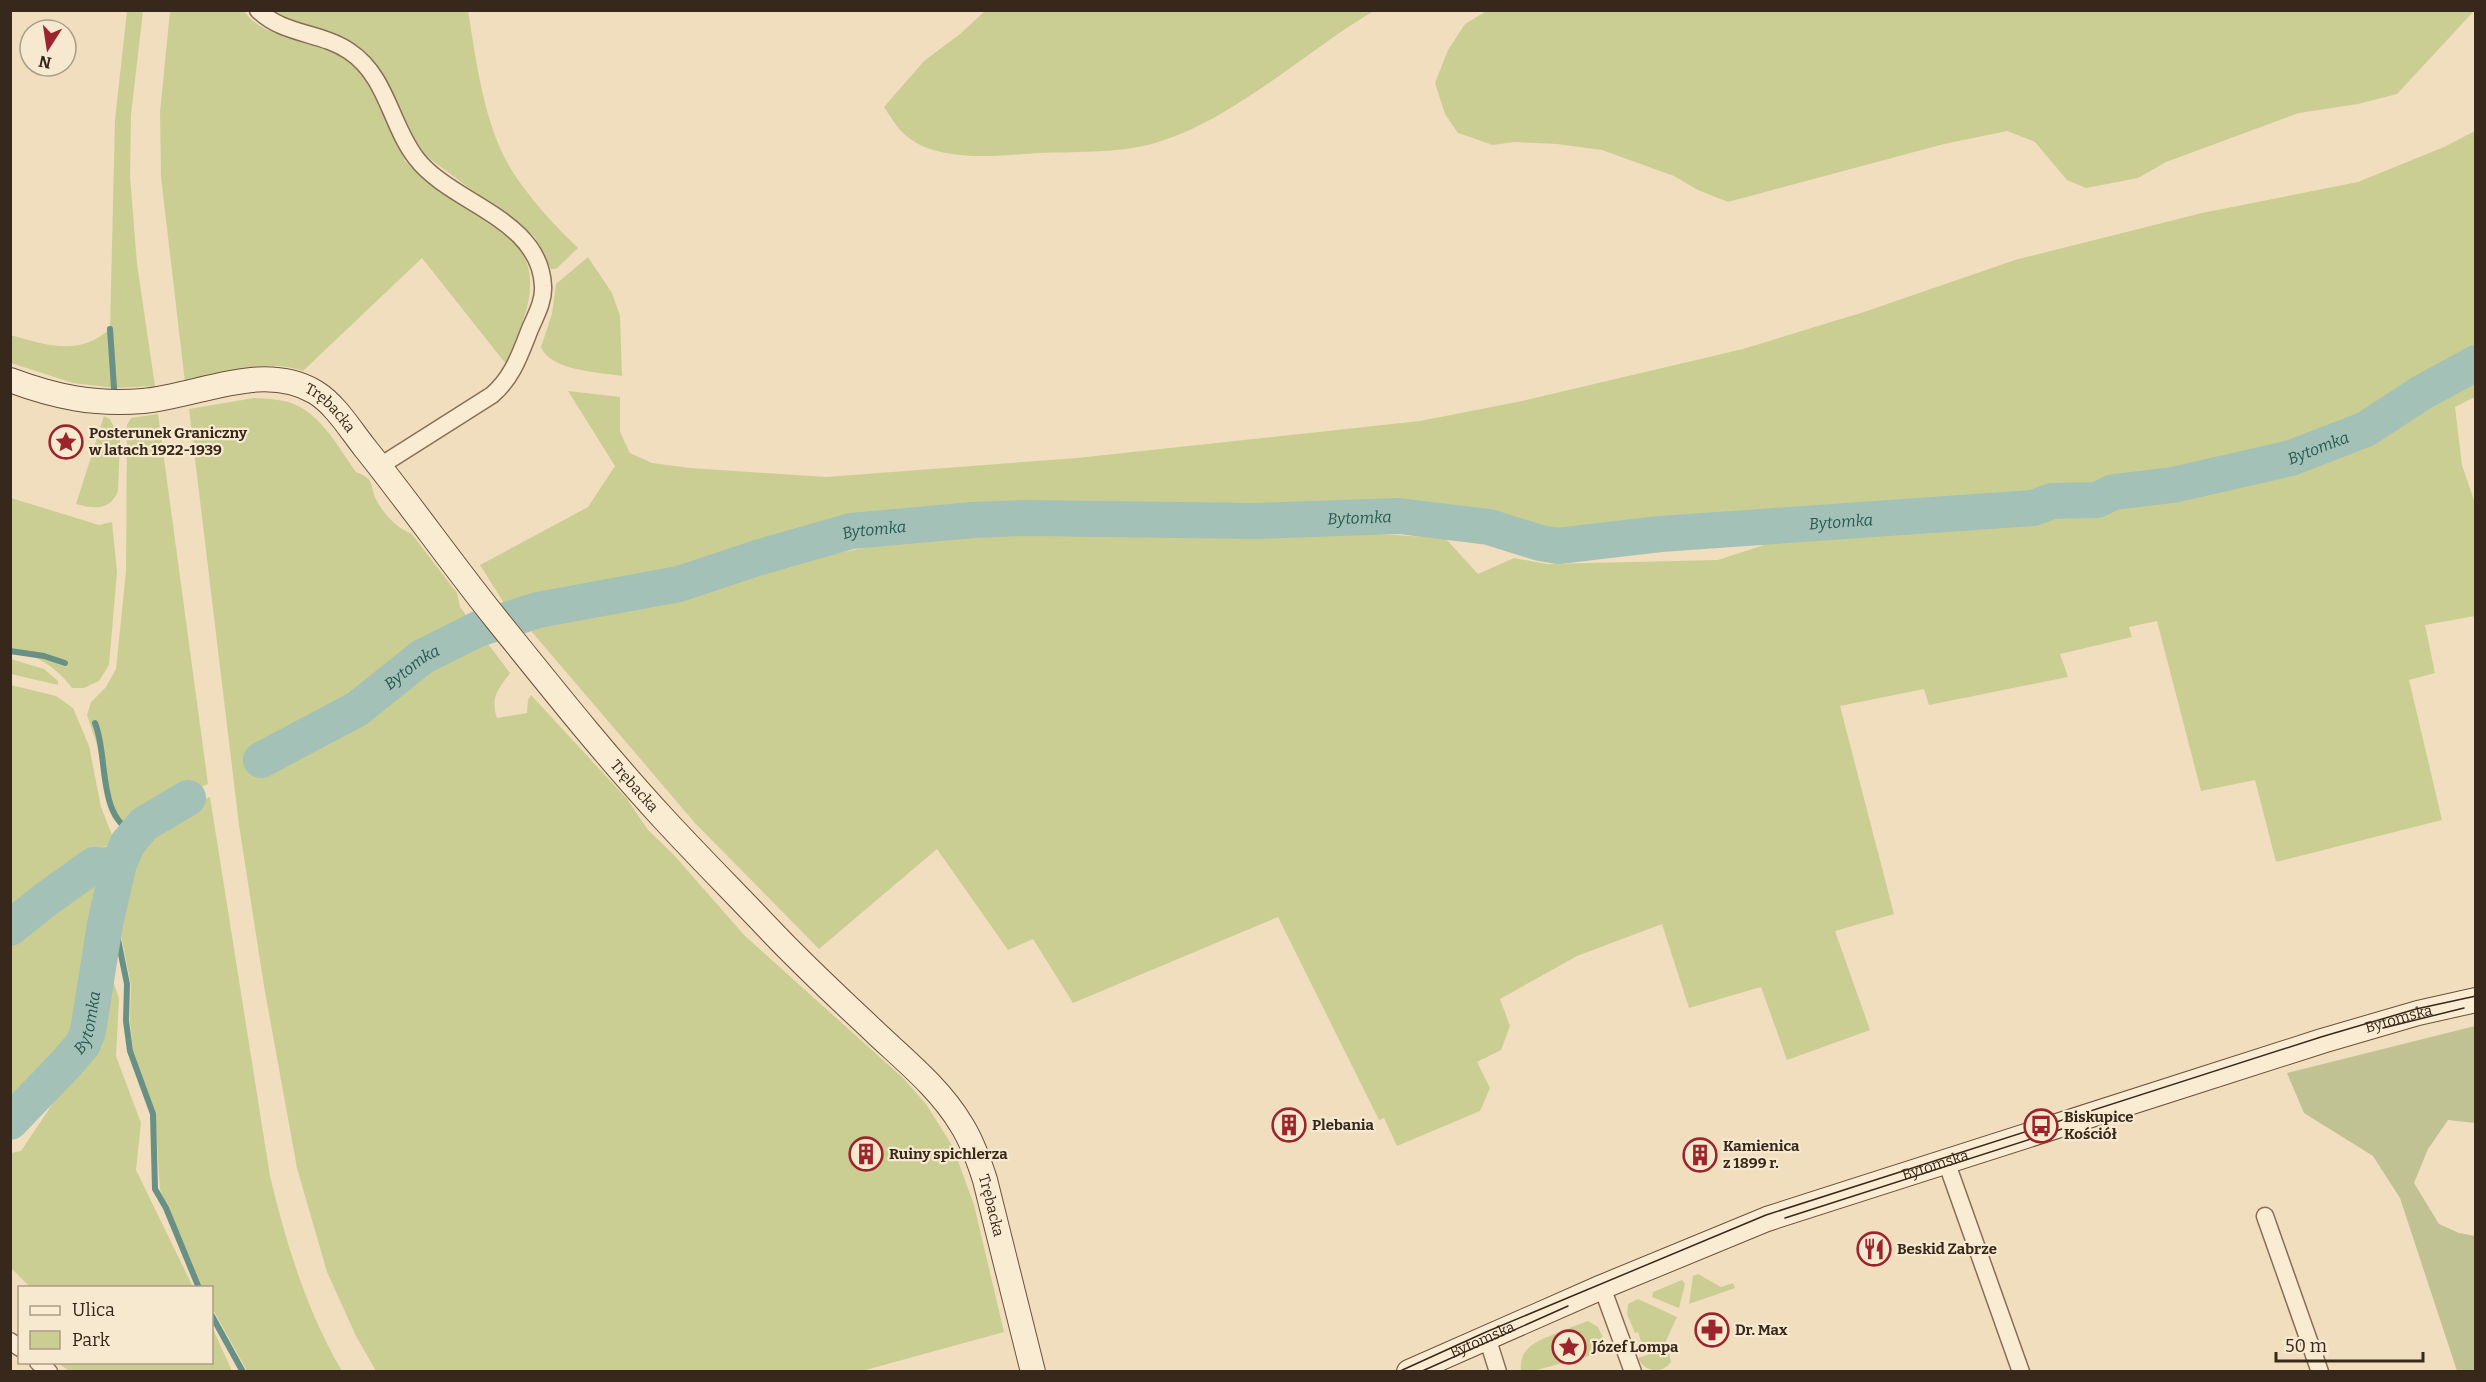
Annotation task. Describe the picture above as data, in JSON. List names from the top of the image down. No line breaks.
{"streets":{"street":["Trębacka","Bytomska"]},"water":["Bytomka"],"places":{"place":["Posterunek Graniczny w latach 1922-1939","Józef Lompa"],"building":["Plebania","Ruiny spichlerza","Kamienica z 1899 r."],"bus stop":["Biskupice Kościół"],"restaurant":["Beskid Zabrze"],"pharmacy":["Dr. Max"]},"legend":["Ulica","Park"],"scale_bar":"50 m","north":"bottom"}
